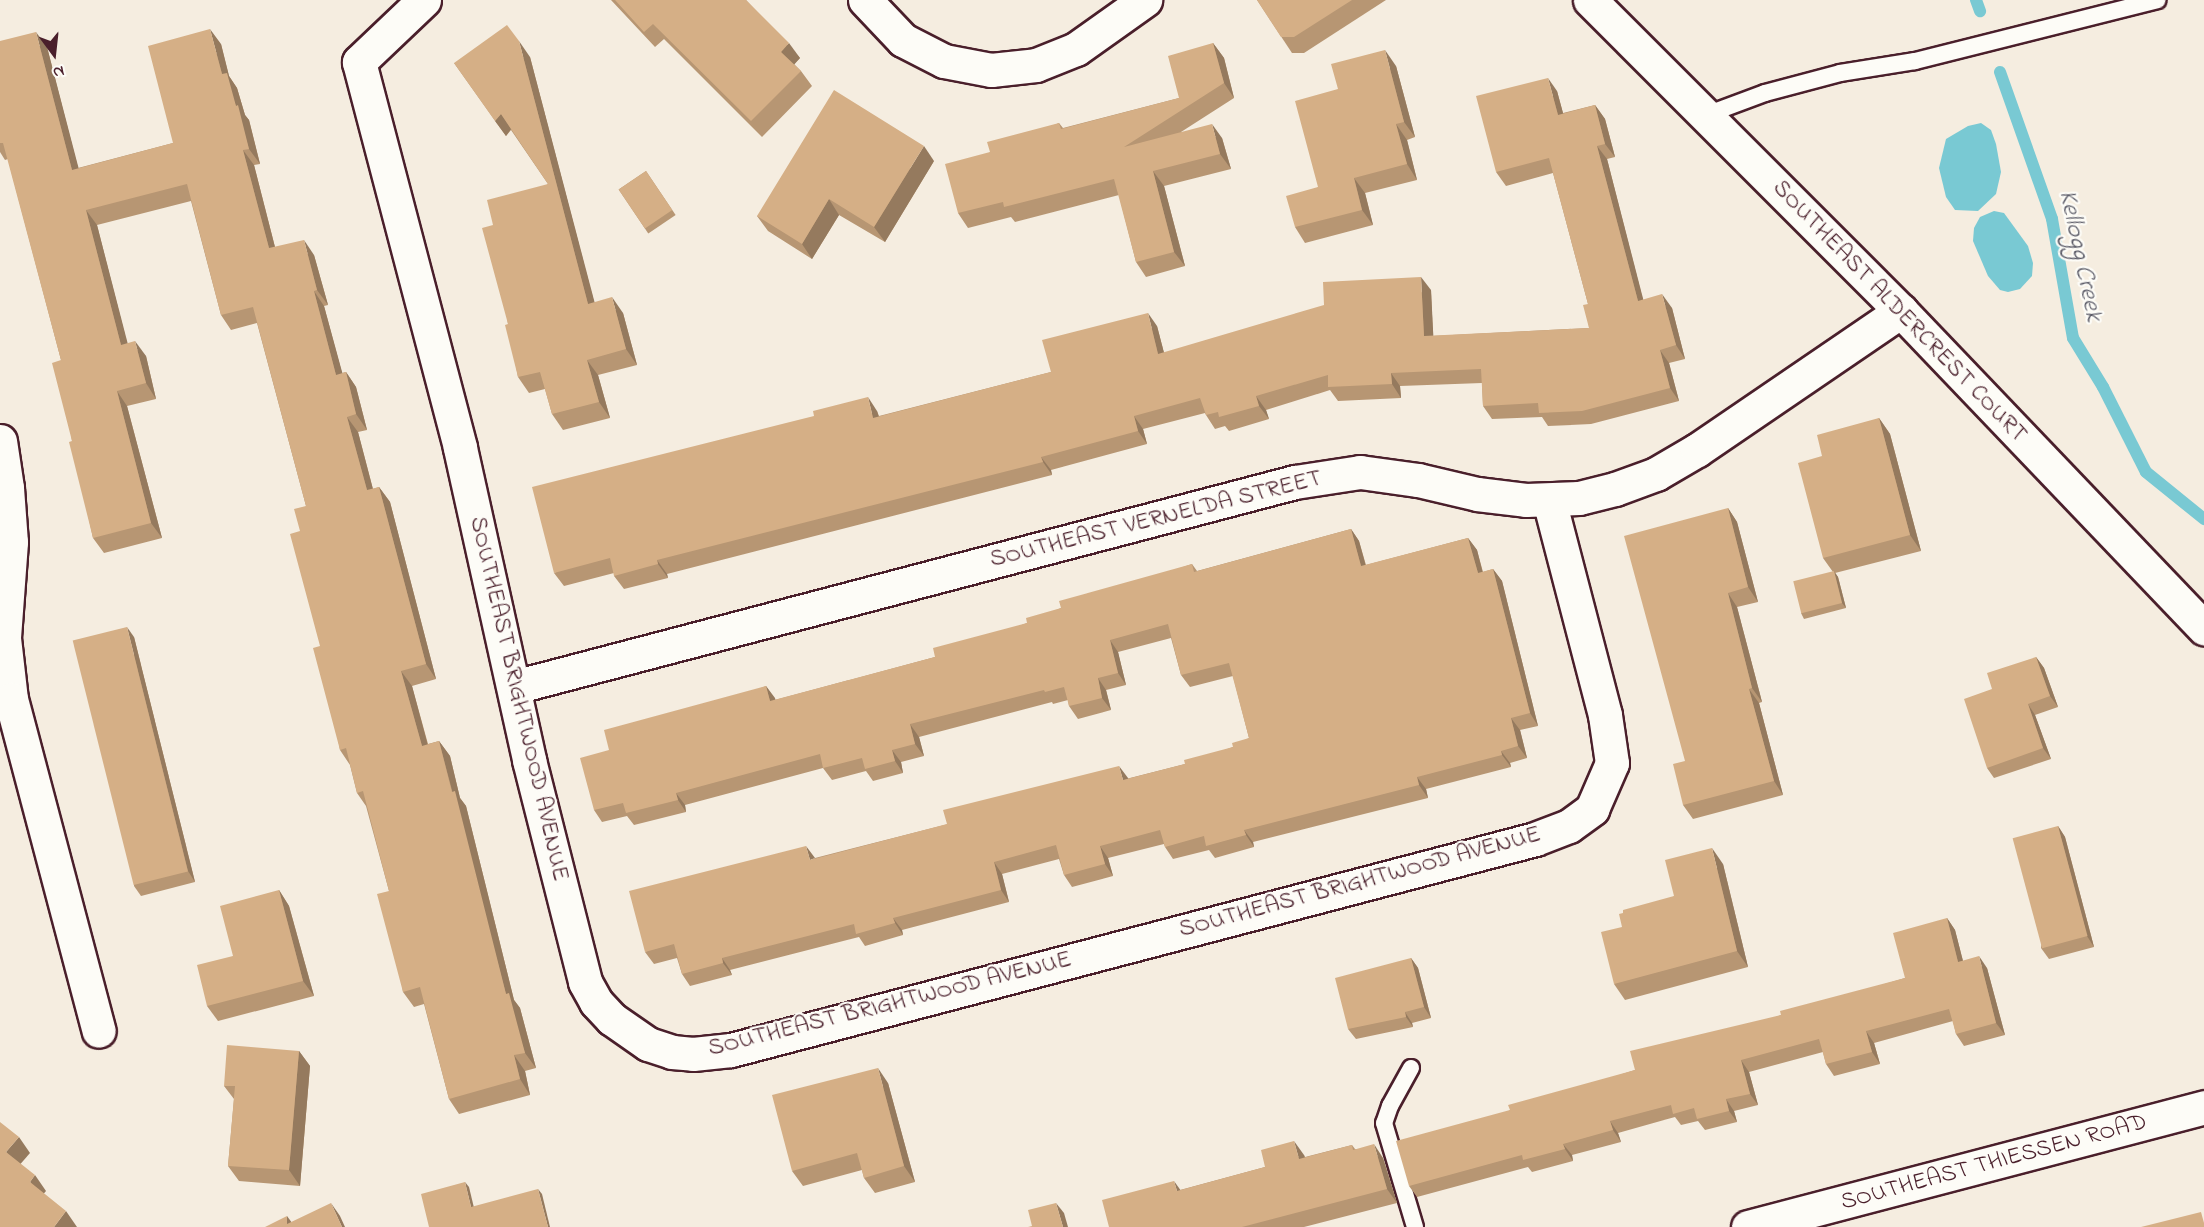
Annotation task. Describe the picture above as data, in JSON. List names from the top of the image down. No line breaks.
{"streets":{"street":["SOUTHEAST ALDERCREST COURT","SOUTHEAST VERNELDA STREET","SOUTHEAST BRIGHTWOOD AVENUE","SOUTHEAST THIESSEN ROAD"]},"crossings":[["SOUTHEAST ALDERCREST COURT","SOUTHEAST VERNELDA STREET"],["SOUTHEAST VERNELDA STREET","SOUTHEAST BRIGHTWOOD AVENUE"]],"water":["Kellogg Creek"],"north":"bottom"}
